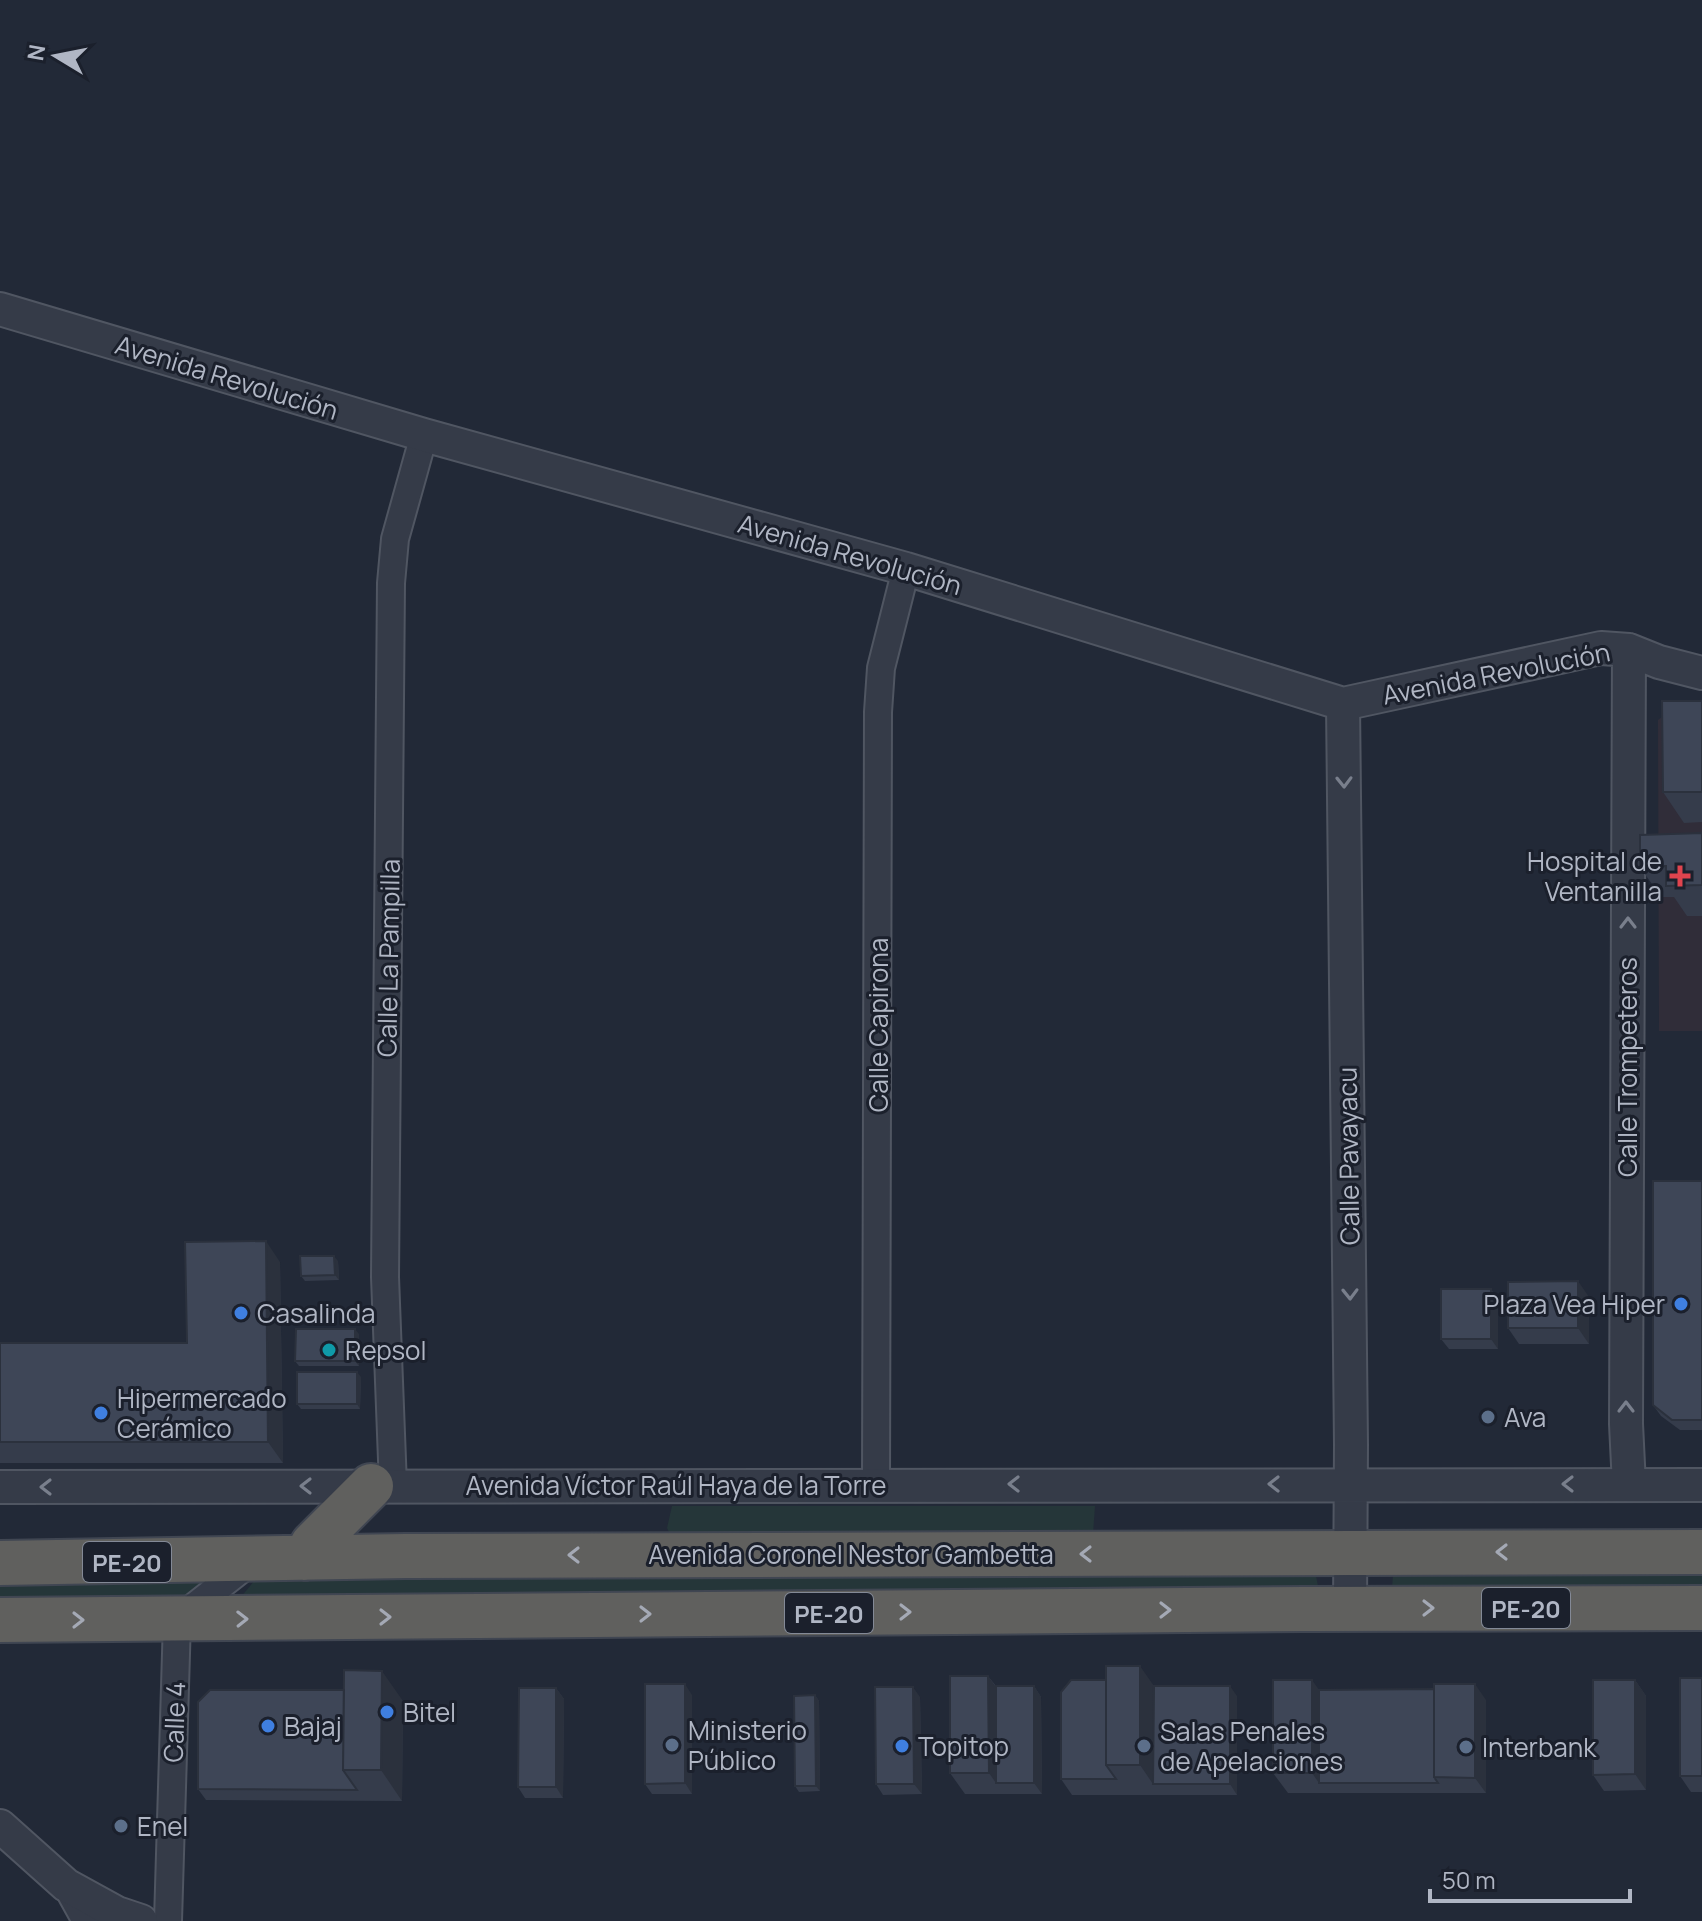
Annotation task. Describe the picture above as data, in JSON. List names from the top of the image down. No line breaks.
{"streets":{"highway":["Avenida Coronel Nestor Gambetta","PE-20"],"street":["Avenida Revolución","Calle La Pampilla","Calle Capirona","Calle Trompeteros","Calle Pavayacu","Avenida Víctor Raúl Haya de la Torre","Calle 4"]},"crossings":[["Avenida Revolución","Calle La Pampilla"],["Avenida Revolución","Calle Capirona"],["Avenida Revolución","Calle Trompeteros"],["Avenida Revolución","Calle Pavayacu"],["Calle La Pampilla","Avenida Víctor Raúl Haya de la Torre"],["Calle Capirona","Avenida Víctor Raúl Haya de la Torre"],["Calle Trompeteros","Avenida Víctor Raúl Haya de la Torre"],["Calle Pavayacu","Avenida Víctor Raúl Haya de la Torre"],["Calle Pavayacu","Avenida Coronel Nestor Gambetta"],["Calle Pavayacu","PE-20"],["PE-20","Calle 4"]],"one_way":["Calle Trompeteros","Calle Pavayacu","Avenida Víctor Raúl Haya de la Torre"],"places":{"health":["Hospital de Ventanilla"],"other":["Plaza Vea Hiper","Casalinda","Repsol","Hipermercado Cerámico","Ava","Bitel","Bajaj","Ministerio Público","Topitop","Salas Penales de Apelaciones","Interbank","Enel"]},"scale_bar":"50 m","north":"left"}
